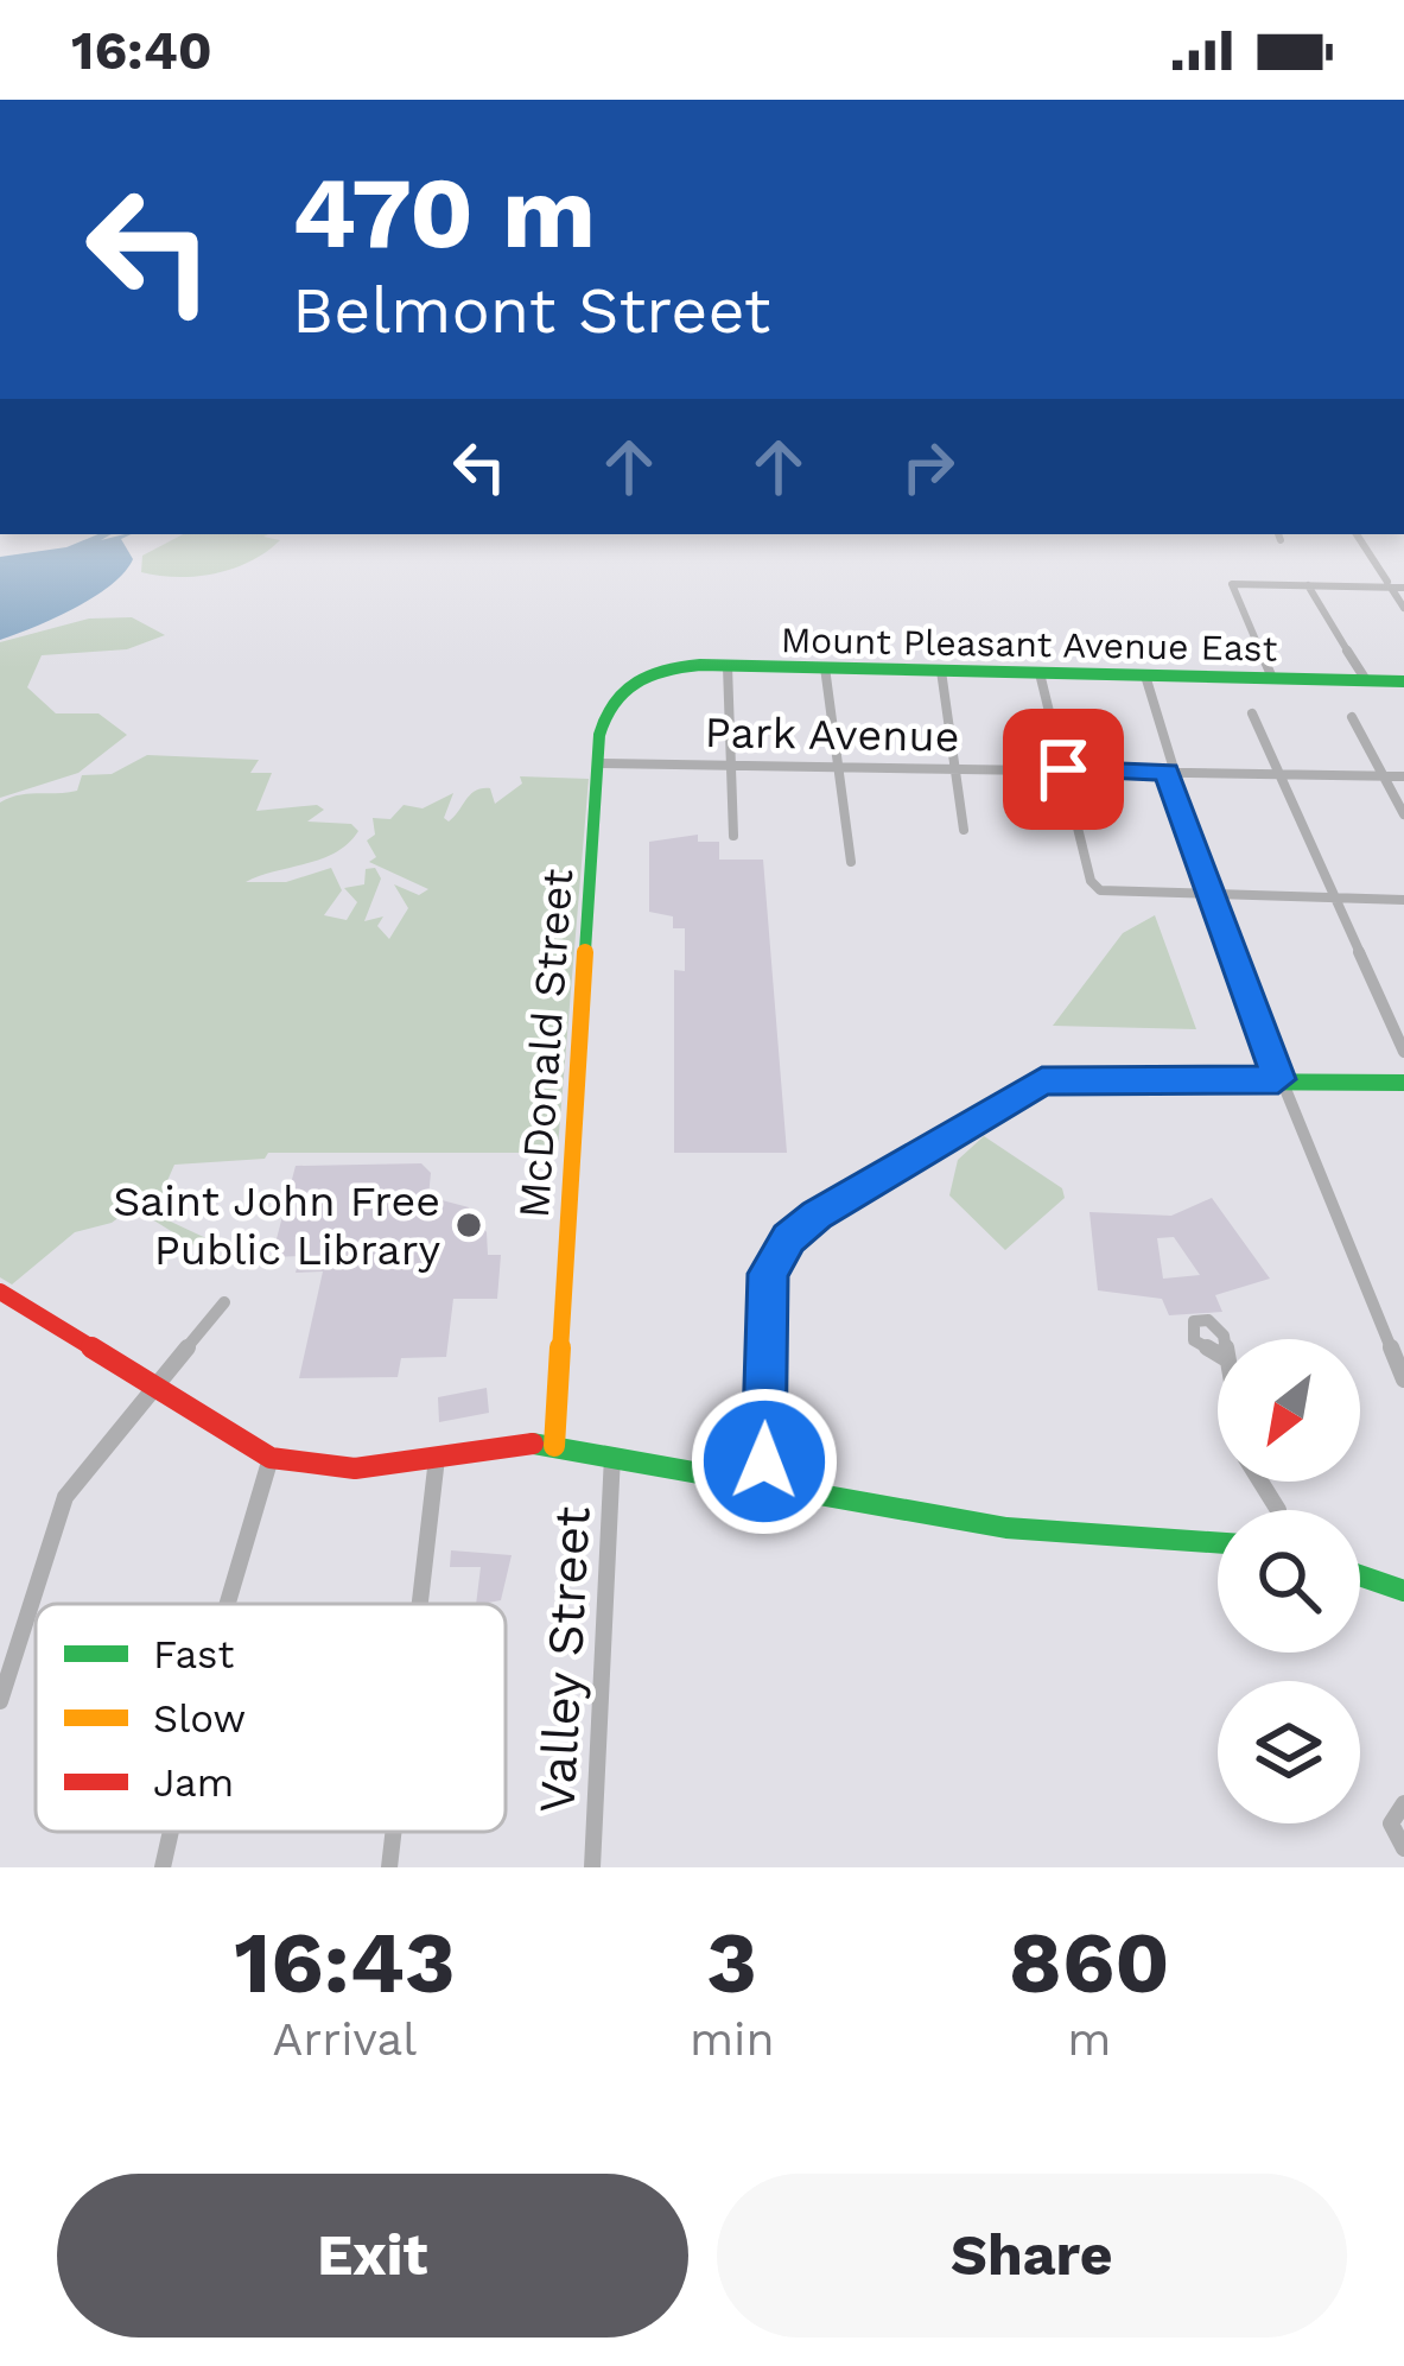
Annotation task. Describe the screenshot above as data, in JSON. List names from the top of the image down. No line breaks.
{"streets":{"street":["Mount Pleasant Avenue East","Park Avenue","McDonald Street","Valley Street"]},"crossings":[["Mount Pleasant Avenue East","McDonald Street"],["Park Avenue","McDonald Street"]],"places":["Saint John Free Public Library"],"legend":["Fast","Slow","Jam"],"north":"bottom left","page":{"status":"16:40","turn":["470 m","Belmont Street"],"eta":["16:43","Arrival","3","min","860","m"],"buttons":["Exit","Share"]}}
